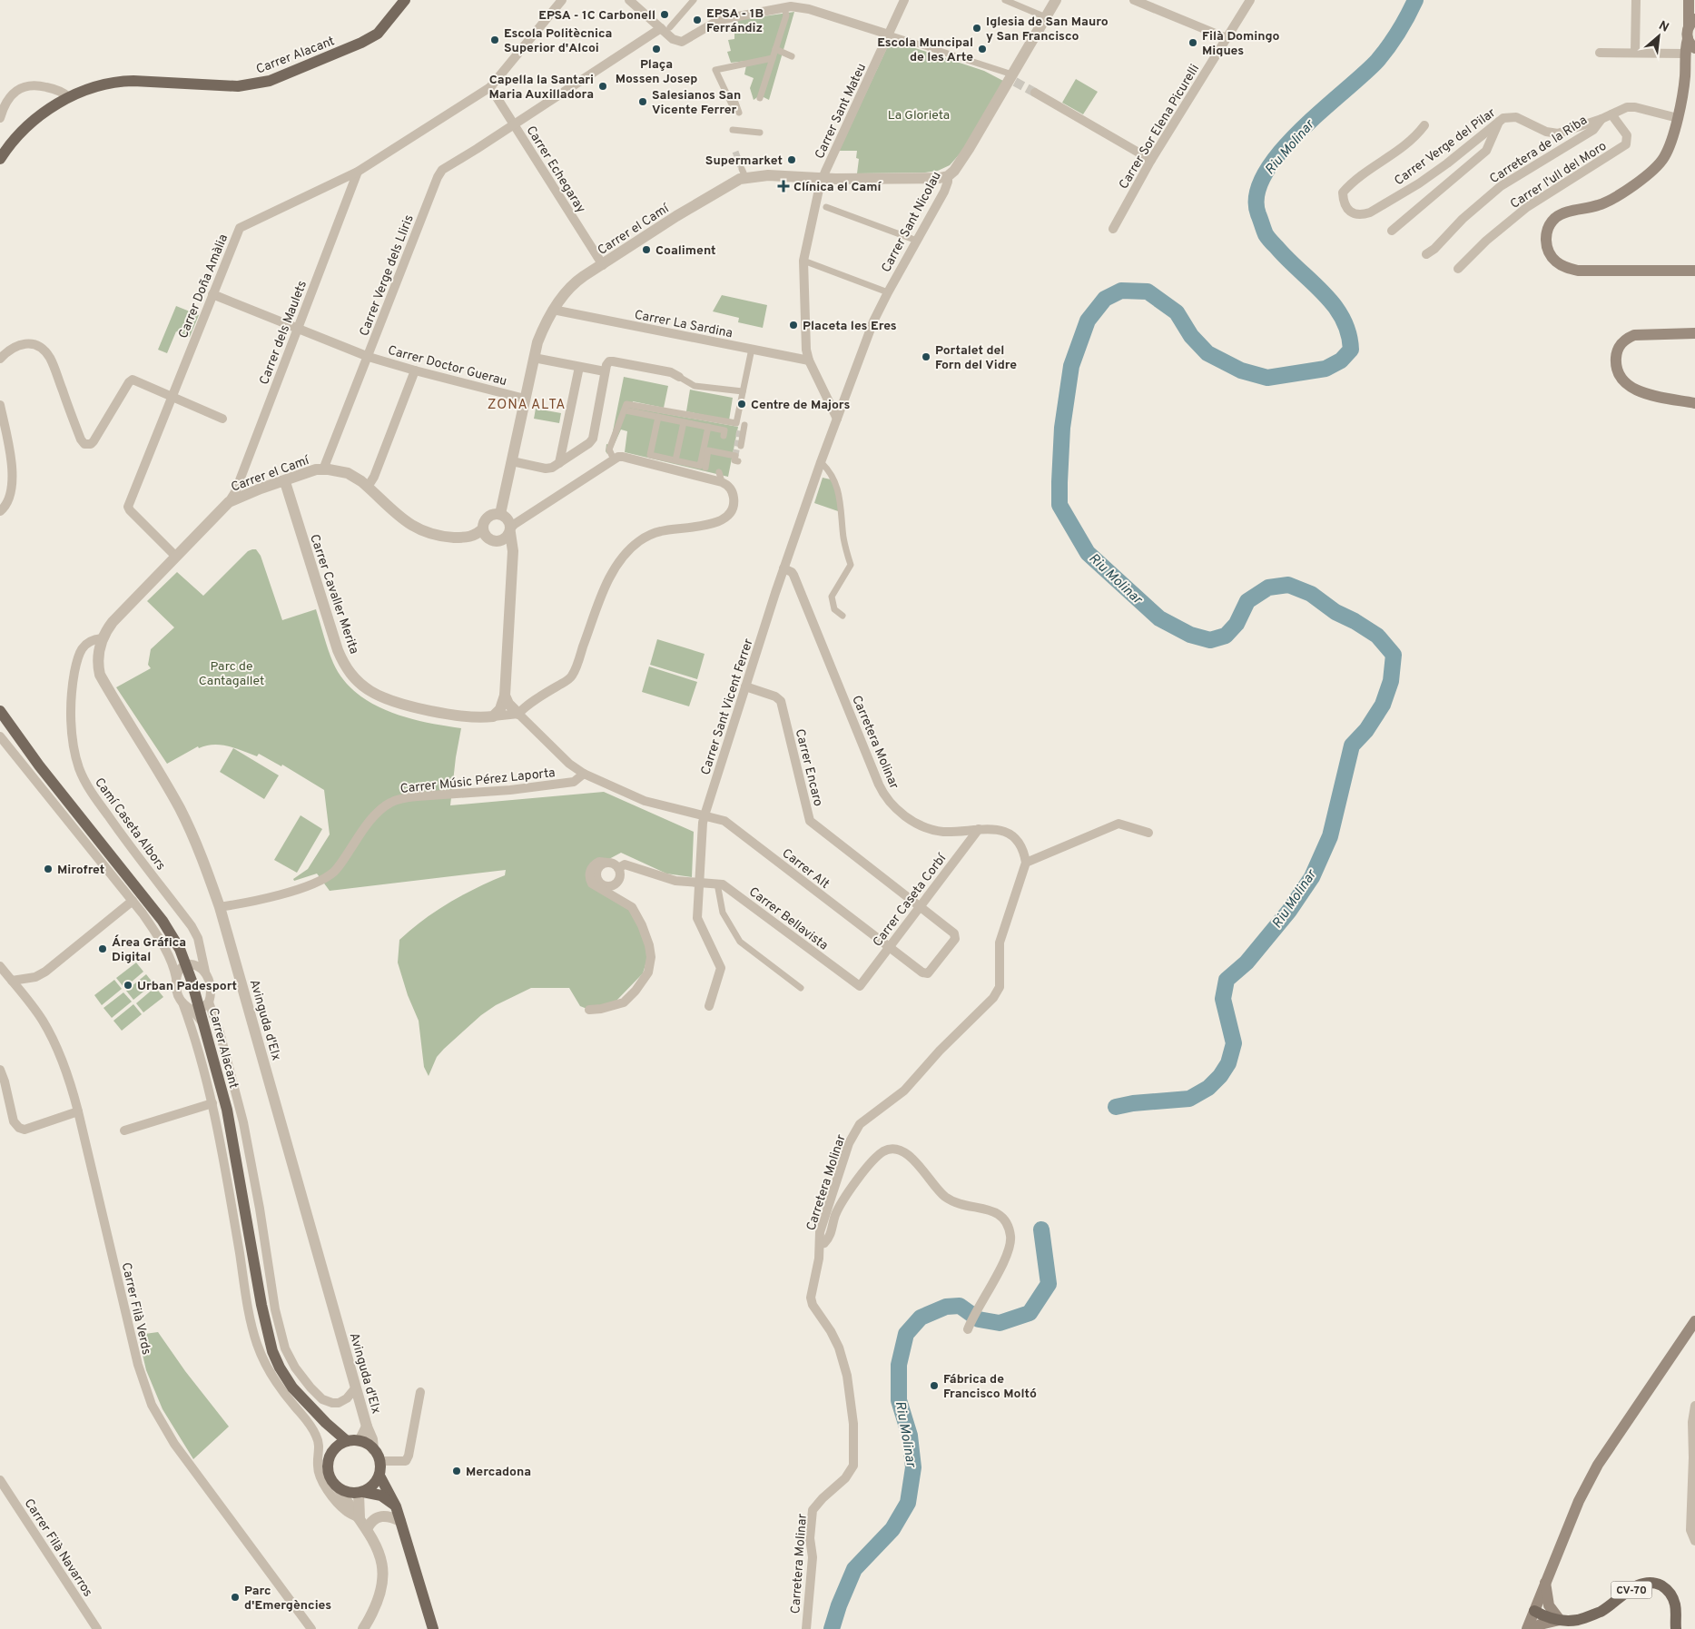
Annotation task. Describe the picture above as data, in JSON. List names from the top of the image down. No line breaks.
{"streets":{"main road":["Carrer Alacant","CV-70"],"street":["Carrer Sant Mateu","Carrer Sor Elena Picurelli","Carrer Verge del Pilar","Carretera de la Riba","Carrer Echegaray","Carrer l'ull del Moro","Carrer Sant Nicolau","Carrer el Camí","Carrer Verge dels Lliris","Carrer Doña Amàlia","Carrer La Sardina","Carrer dels Maulets","Carrer Doctor Guerau","Carrer Cavaller Merita","Carrer Sant Vicent Ferrer","Carretera Molinar","Carrer Encaro","Carrer Músic Pérez Laporta","Camí Caseta Albors","Carrer Alt","Carrer Caseta Corbí","Carrer Bellavista","Avinguda d'Elx","Carrer Filà Verds","Carrer Filà Navarros"]},"crossings":[["Carrer Alacant","Avinguda d'Elx"],["Carrer Sant Mateu","Carrer Sant Nicolau"],["Carrer Sant Mateu","Carrer el Camí"],["Carrer Sant Mateu","Carrer La Sardina"],["Carrer Sant Mateu","Carrer Sant Vicent Ferrer"],["Carrer Verge del Pilar","Carretera de la Riba"],["Carrer Verge del Pilar","Carrer l'ull del Moro"],["Carrer Echegaray","Carrer el Camí"],["Carrer Echegaray","Carrer Verge dels Lliris"],["Carrer Echegaray","Carrer Doña Amàlia"],["Carrer Sant Nicolau","Carrer el Camí"],["Carrer Sant Nicolau","Carrer Sant Vicent Ferrer"],["Carrer el Camí","Carrer Verge dels Lliris"],["Carrer el Camí","Carrer Doña Amàlia"],["Carrer el Camí","Carrer La Sardina"],["Carrer el Camí","Carrer dels Maulets"],["Carrer el Camí","Carrer Doctor Guerau"],["Carrer el Camí","Carrer Cavaller Merita"],["Carrer el Camí","Camí Caseta Albors"],["Carrer el Camí","Avinguda d'Elx"],["Carrer Verge dels Lliris","Carrer Doctor Guerau"],["Carrer Doña Amàlia","Carrer dels Maulets"],["Carrer Doña Amàlia","Carrer Doctor Guerau"],["Carrer dels Maulets","Carrer Doctor Guerau"],["Carrer Cavaller Merita","Carrer Alt"],["Carrer Sant Vicent Ferrer","Carretera Molinar"],["Carrer Sant Vicent Ferrer","Carrer Encaro"],["Carrer Sant Vicent Ferrer","Carrer Alt"],["Carrer Sant Vicent Ferrer","Carrer Bellavista"],["Carretera Molinar","Carrer Caseta Corbí"],["Carrer Encaro","Carrer Alt"],["Carrer Encaro","Carrer Caseta Corbí"],["Carrer Músic Pérez Laporta","Carrer Alt"],["Carrer Músic Pérez Laporta","Avinguda d'Elx"],["Camí Caseta Albors","Avinguda d'Elx"],["Carrer Alt","Carrer Caseta Corbí"],["Carrer Caseta Corbí","Carrer Bellavista"]],"districts":["ZONA ALTA"],"water":["Riu Molinar"],"parks":["La Glorieta","Parc de Cantagallet"],"places":{"other":["EPSA - 1C Carbonell","EPSA - 1B Ferrándiz","Iglesia de San Mauro y San Francisco","Escola Politècnica Superior d'Alcoi","Filà Domingo Miques","Plaça Mossen Josep","Escola Muncipal de les Arte","Capella la Santari Maria Auxilladora","Salesianos San Vicente Ferrer","Supermarket","Coaliment","Placeta les Eres","Portalet del Forn del Vidre","Centre de Majors","Mirofret","Área Gráfica Digital","Urban Padesport","Fábrica de Francisco Moltó","Mercadona","Parc d'Emergències"],"health":["Clínica el Camí"]},"north":"top right"}
